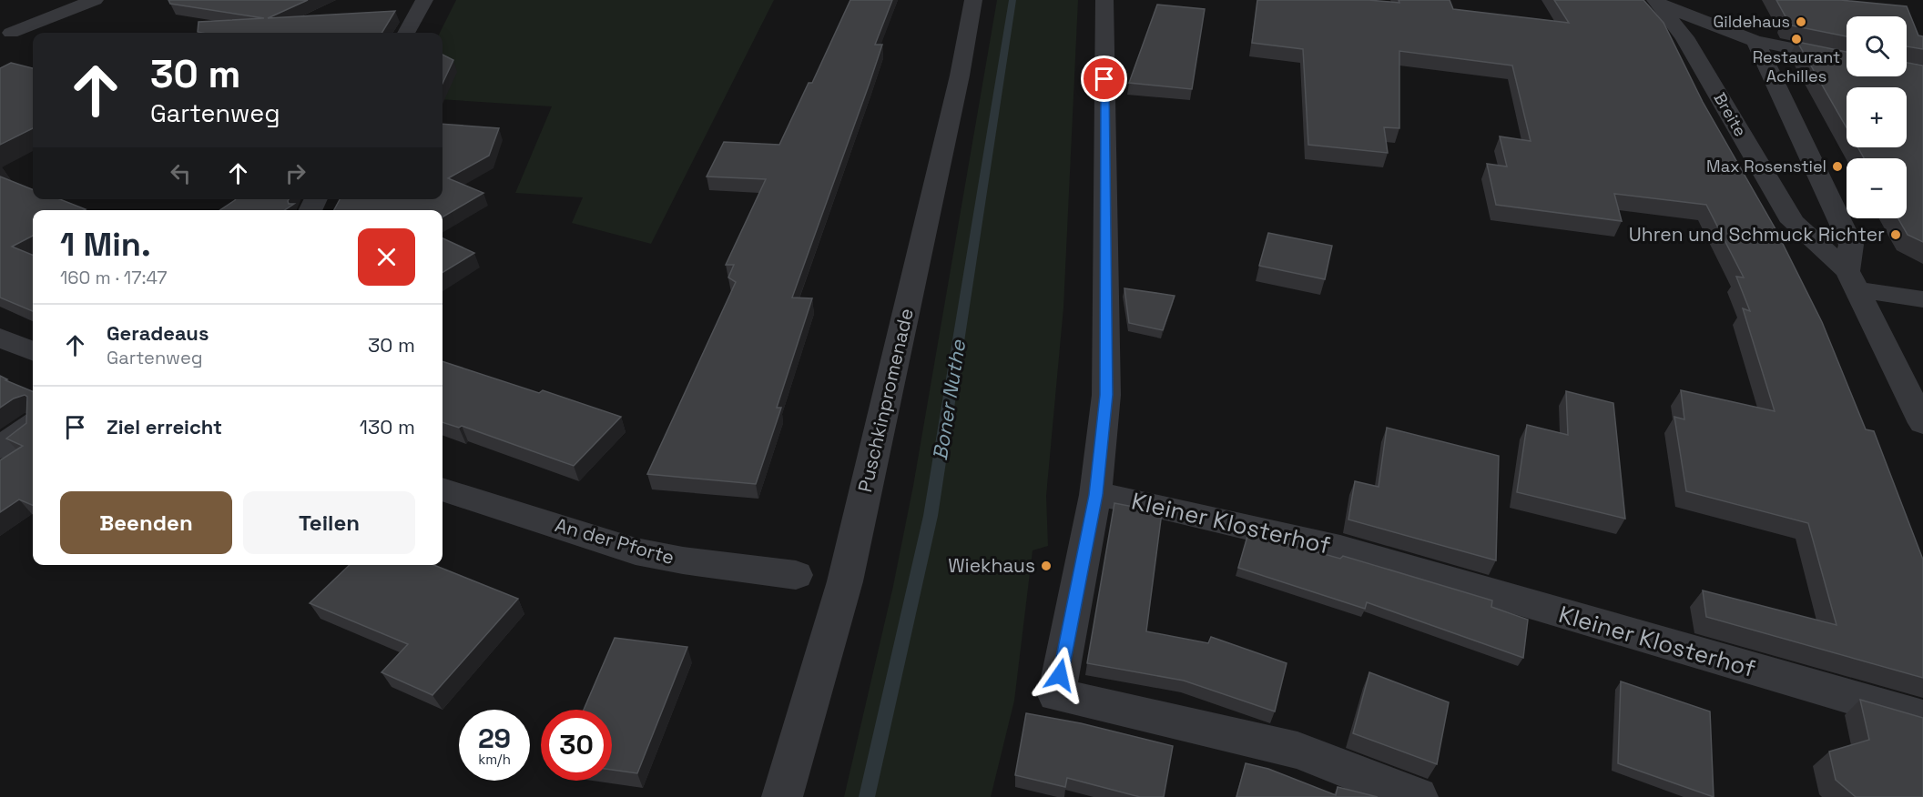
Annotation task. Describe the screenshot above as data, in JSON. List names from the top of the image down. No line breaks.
{"streets":{"street":["Breite","Puschkinpromenade","Kleiner Klosterhof","An der Pforte"]},"water":["Boner Nuthe"],"places":["Gildehaus","Restaurant Achilles","Max Rosenstiel","Uhren und Schmuck Richter","Wiekhaus"],"page":{"map_buttons":["+","−"],"turn":["30 m","Gartenweg"],"heading":["1 Min.","160 m · 17:47"],"list":[{"name":"Geradeaus","note":"Gartenweg","value":"30 m"},{"name":"Ziel erreicht","value":"130 m"}],"buttons":["Beenden","Teilen"],"speed":"29 km/h","limit":"30"}}
